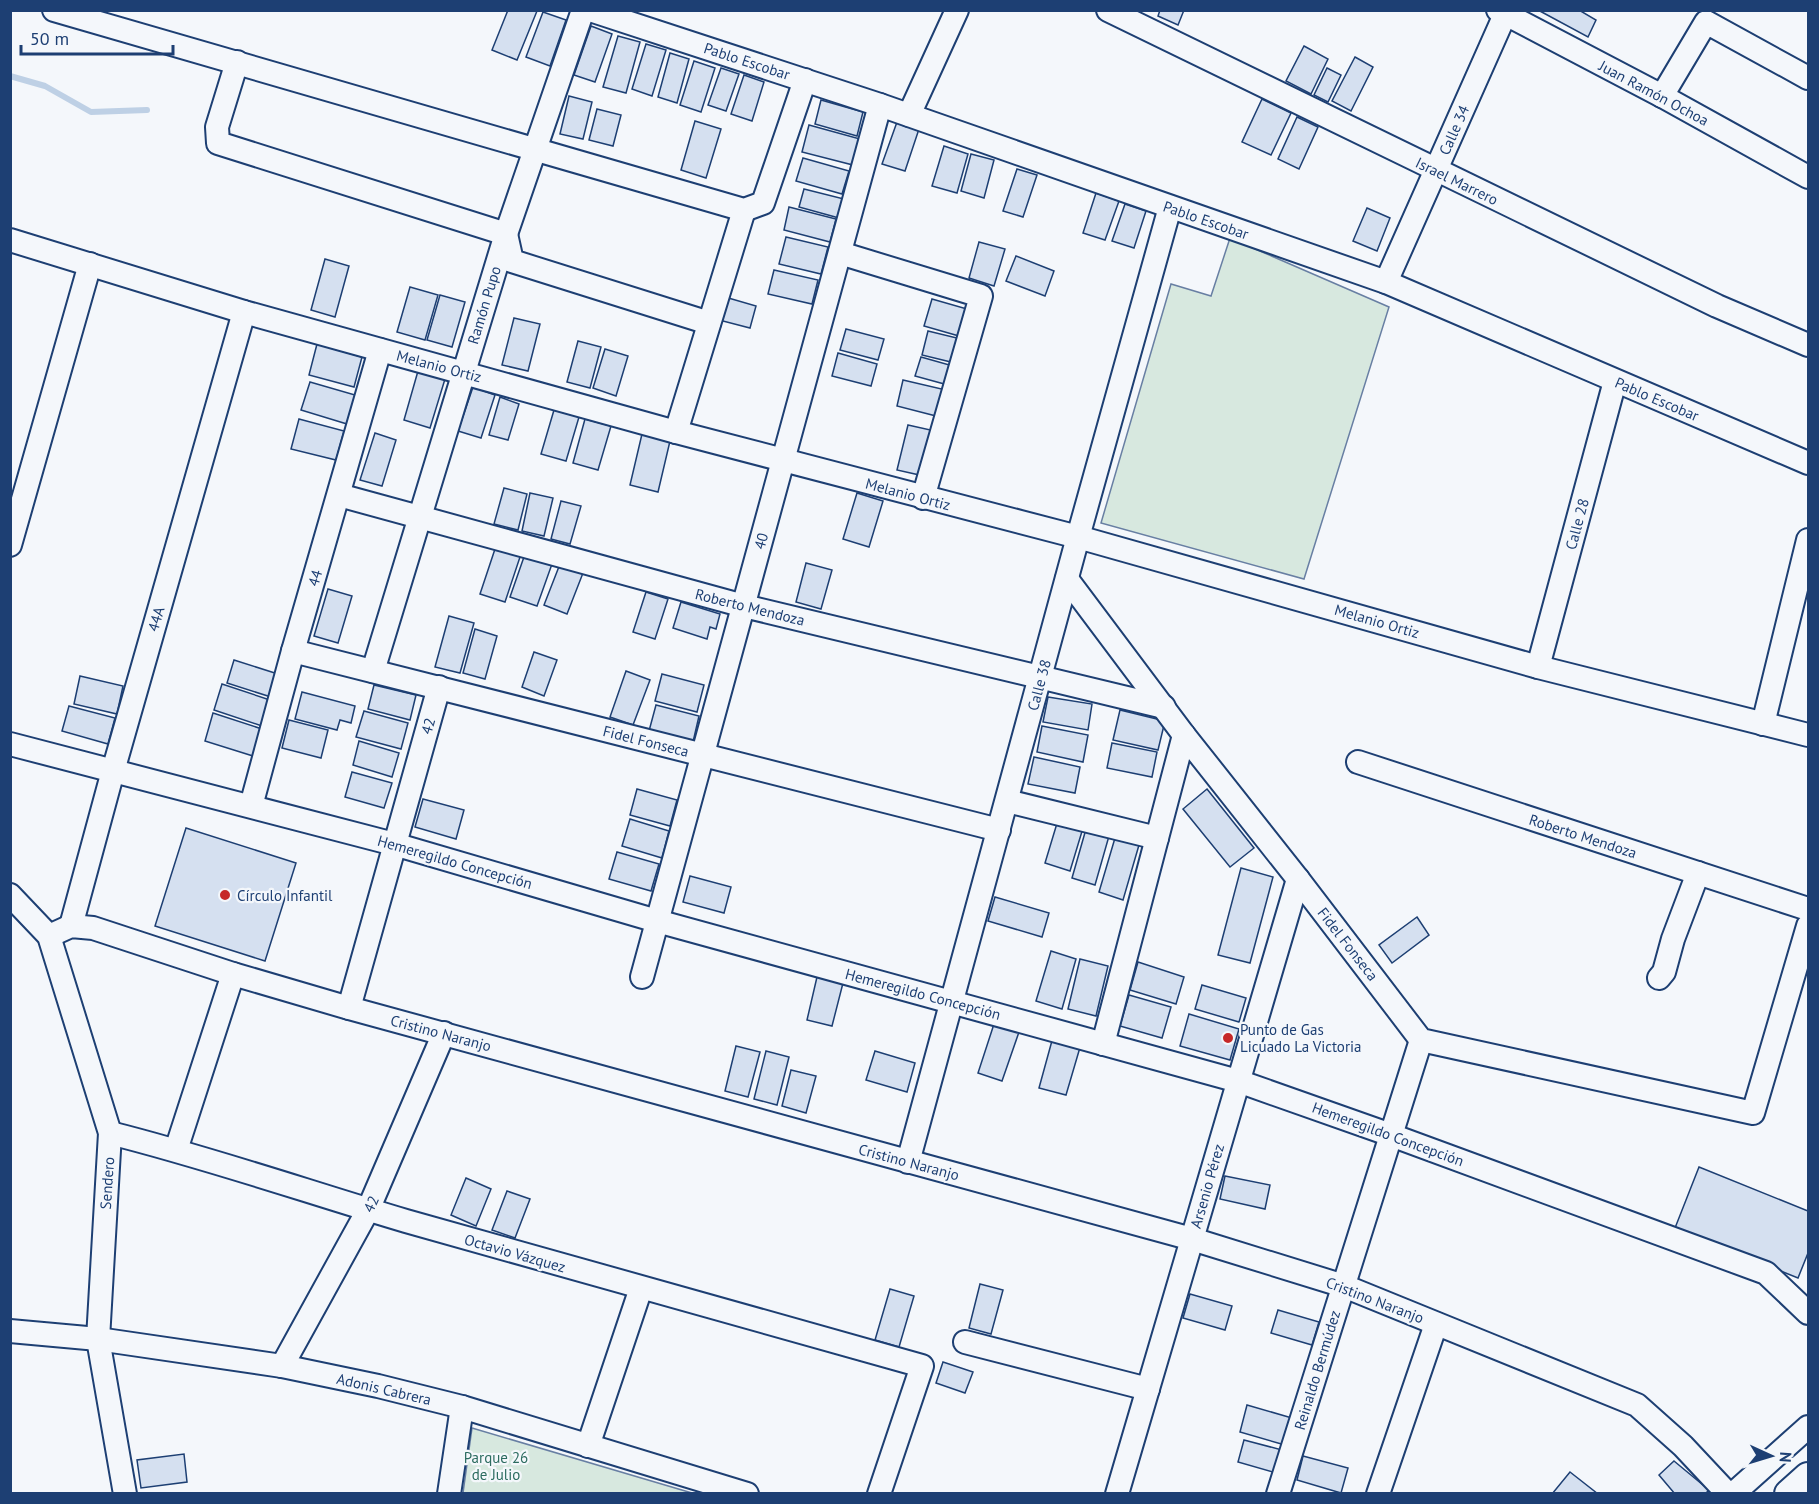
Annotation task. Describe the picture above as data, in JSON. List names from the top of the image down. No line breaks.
{"streets":{"street":["Pablo Escobar","Juan Ramón Ochoa","Calle 34","Israel Marrero","Ramón Pupo","Melanio Ortiz","Calle 28","40","44","Roberto Mendoza","44A","Calle 38","42","Fidel Fonseca","Hemeregildo Concepción","Cristino Naranjo","Sendero","Arsenio Pérez","Octavio Vázquez","Reinaldo Bermúdez","Adonis Cabrera"]},"crossings":[["Pablo Escobar","Calle 34"],["Pablo Escobar","Calle 28"],["Pablo Escobar","40"],["Pablo Escobar","Calle 38"],["Juan Ramón Ochoa","Calle 34"],["Calle 34","Israel Marrero"],["Ramón Pupo","Melanio Ortiz"],["Ramón Pupo","Roberto Mendoza"],["Ramón Pupo","Fidel Fonseca"],["Melanio Ortiz","Calle 28"],["Melanio Ortiz","40"],["Melanio Ortiz","44"],["Melanio Ortiz","44A"],["Melanio Ortiz","Calle 38"],["40","Roberto Mendoza"],["40","Fidel Fonseca"],["40","Hemeregildo Concepción"],["44","Roberto Mendoza"],["44","Fidel Fonseca"],["44","Hemeregildo Concepción"],["Roberto Mendoza","Calle 38"],["Roberto Mendoza","Fidel Fonseca"],["44A","Hemeregildo Concepción"],["44A","Cristino Naranjo"],["Calle 38","Fidel Fonseca"],["Calle 38","Hemeregildo Concepción"],["Calle 38","Cristino Naranjo"],["42","Fidel Fonseca"],["42","Hemeregildo Concepción"],["42","Cristino Naranjo"],["42","Octavio Vázquez"],["42","Adonis Cabrera"],["Fidel Fonseca","Arsenio Pérez"],["Fidel Fonseca","Reinaldo Bermúdez"],["Hemeregildo Concepción","Arsenio Pérez"],["Hemeregildo Concepción","Reinaldo Bermúdez"],["Cristino Naranjo","Arsenio Pérez"],["Cristino Naranjo","Reinaldo Bermúdez"],["Sendero","Octavio Vázquez"],["Sendero","Adonis Cabrera"]],"parks":["Parque 26 de Julio"],"places":["Círculo Infantil","Punto de Gas Licuado La Victoria"],"scale_bar":"50 m","north":"right"}
